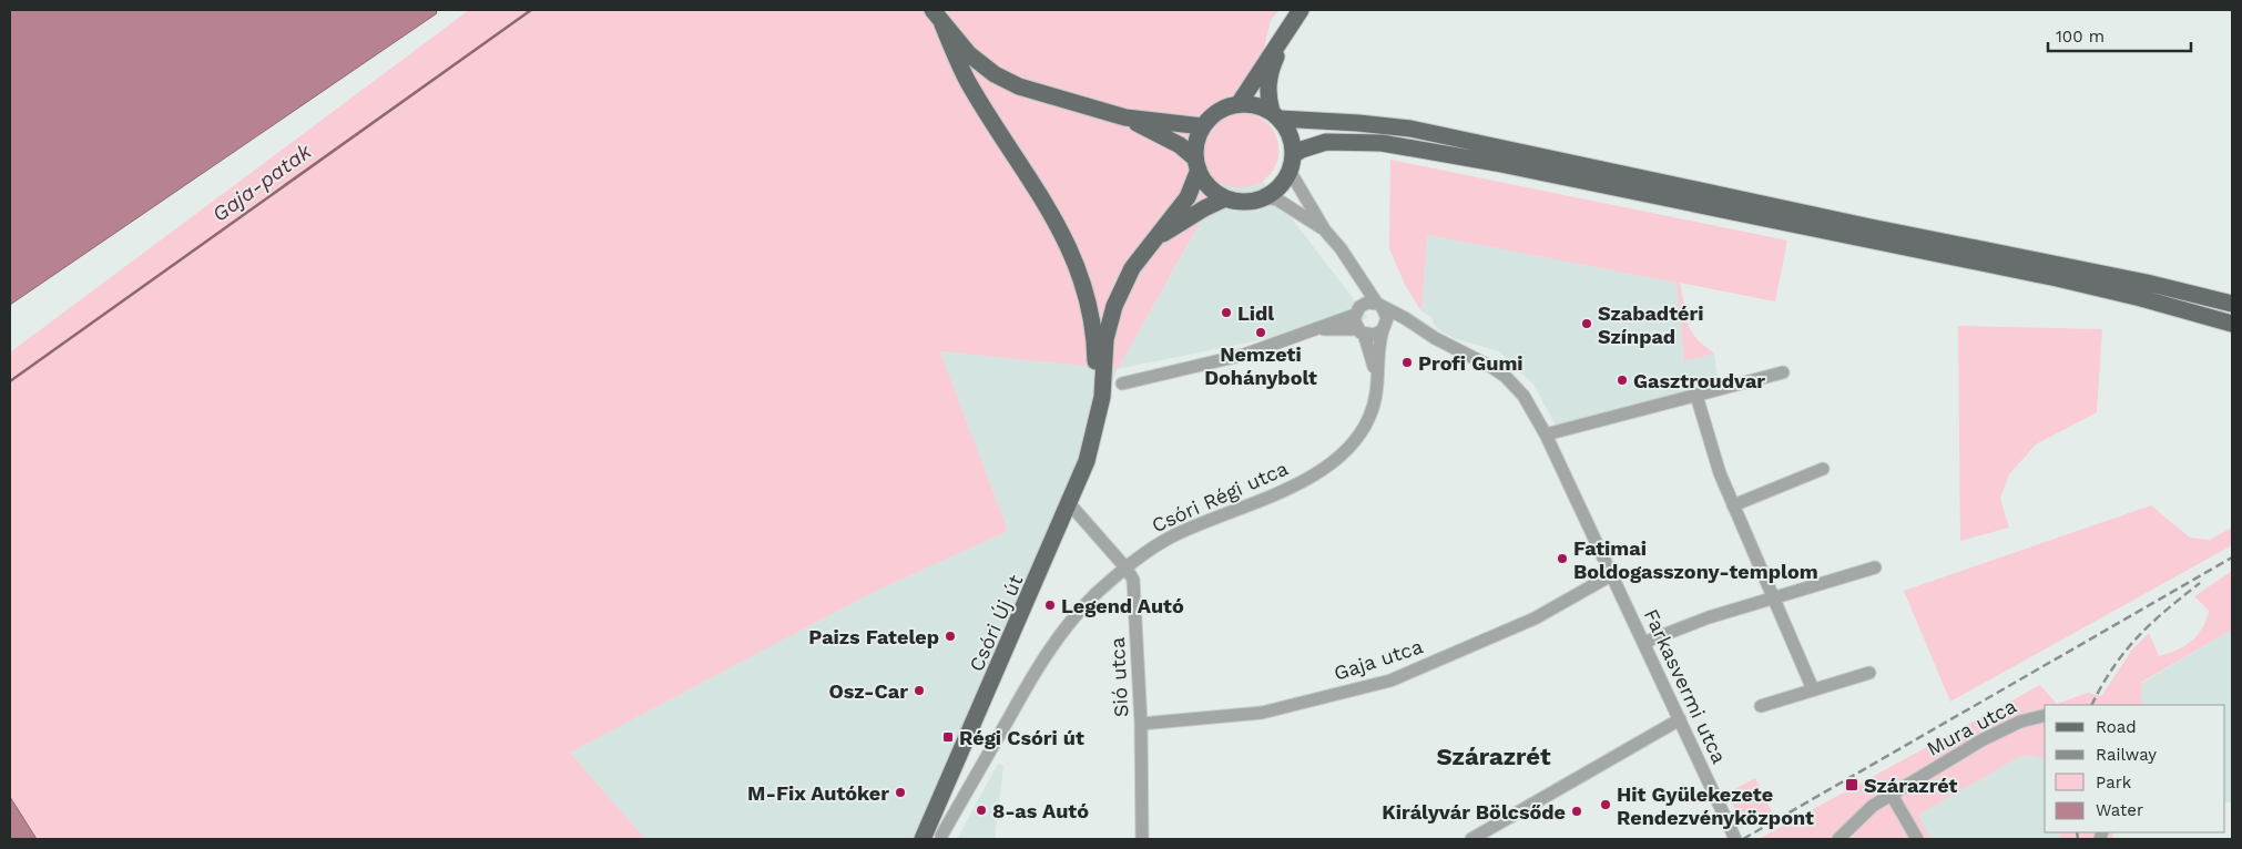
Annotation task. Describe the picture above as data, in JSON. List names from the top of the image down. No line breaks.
{"streets":{"main road":["Csóri Új út"],"street":["Csóri Régi utca","Gaja utca","Sió utca","Farkasvermi utca","Mura utca"]},"crossings":[["Csóri Régi utca","Sió utca"],["Csóri Régi utca","Farkasvermi utca"],["Csóri Új út","Sió utca"],["Gaja utca","Sió utca"],["Gaja utca","Farkasvermi utca"]],"districts":["Szárazrét"],"water":["Gaja-patak"],"places":{"other":["Lidl","Szabadtéri Színpad","Nemzeti Dohánybolt","Profi Gumi","Gasztroudvar","Fatimai Boldogasszony-templom","Legend Autó","Paizs Fatelep","Osz-Car","M-Fix Autóker","Hit Gyülekezete Rendezvényközpont","8-as Autó","Királyvár Bölcsőde"],"transit":["Régi Csóri út","Szárazrét"]},"legend":["Road","Railway","Park","Water"],"scale_bar":"100 m"}
